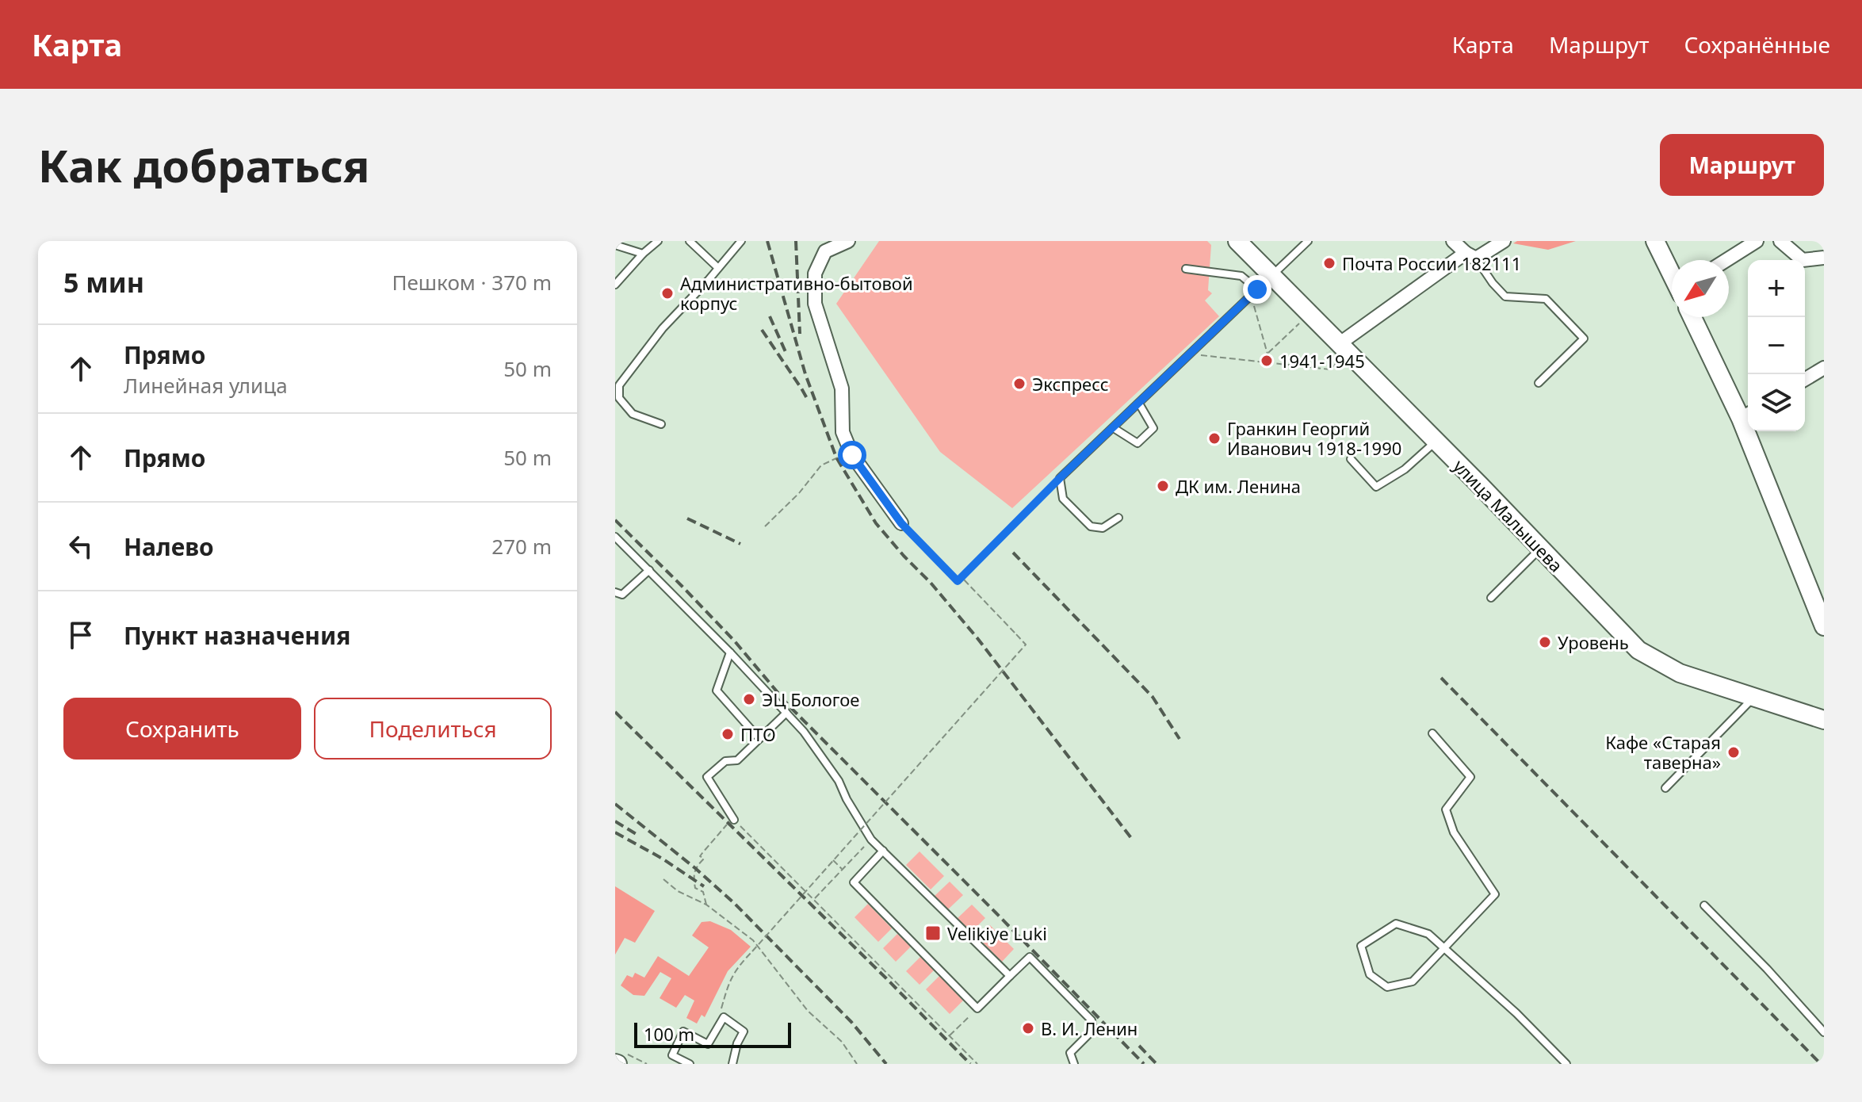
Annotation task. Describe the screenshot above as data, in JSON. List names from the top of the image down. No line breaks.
{"streets":{"street":["улица Малышева"]},"places":{"other":["Почта России 182111","Административно-бытовой корпус","1941-1945","Экспресс","Гранкин Георгий Иванович 1918-1990","ДК им. Ленина","Уровень","ЭЦ Бологое","ПТО","Кафе «Старая таверна»","В. И. Ленин"],"transit":["Velikiye Luki"]},"scale_bar":"100 m","north":"bottom left","page":{"header":"Карта","nav":["Карта","Маршрут","Сохранённые"],"buttons":["Маршрут",["Сохранить","Поделиться"]],"title":"Как добраться","heading":["5 мин","Пешком · 370 m"],"map_buttons":["+","−"],"list":[["Прямо","Линейная улица","50 m"],["Прямо","50 m"],["Налево","270 m"],"Пункт назначения"],"scale":"100 m"}}
